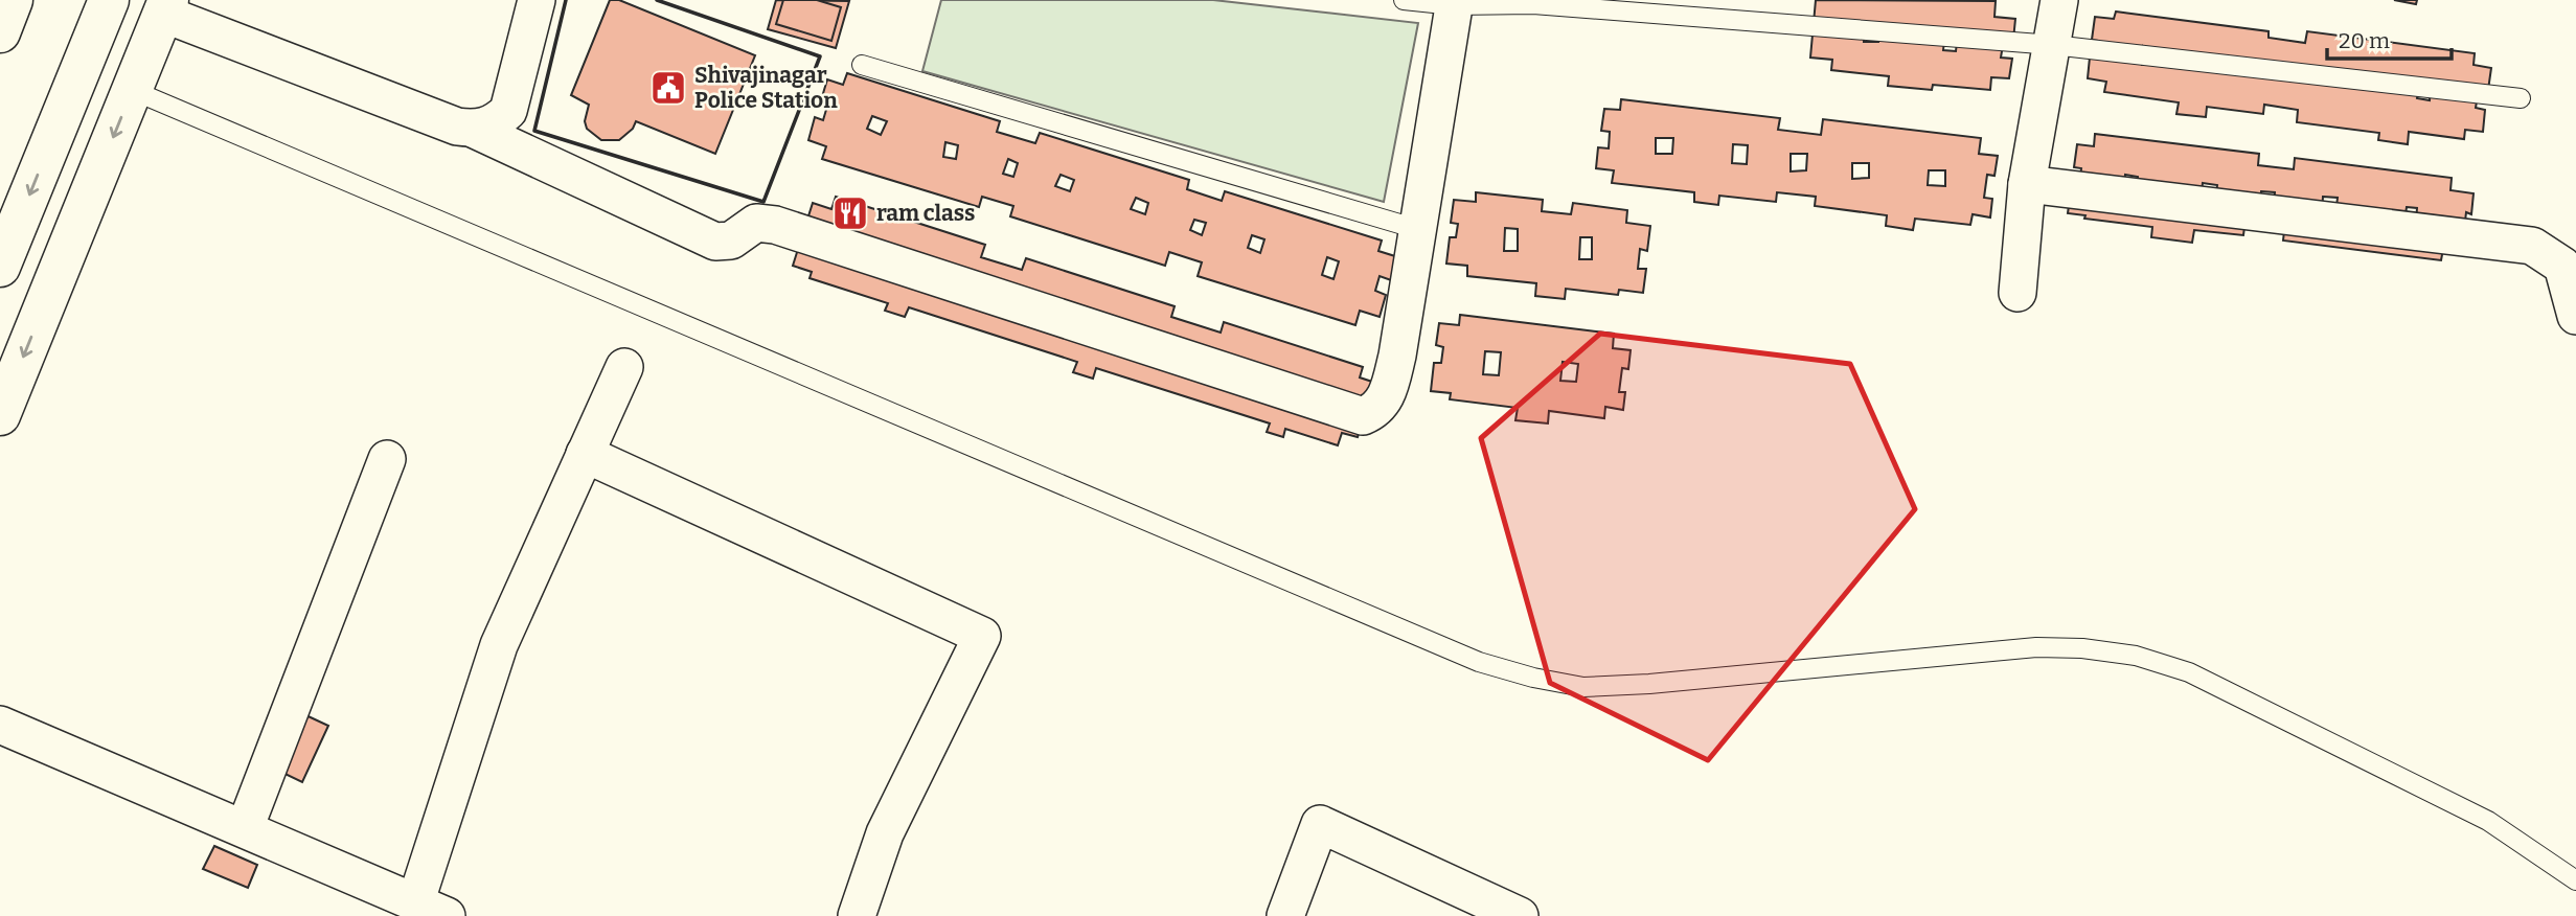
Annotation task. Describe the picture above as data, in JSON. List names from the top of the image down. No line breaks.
{"places":{"public building":["Shivajinagar Police Station"],"restaurant":["ram class"]},"scale_bar":"20 m"}
